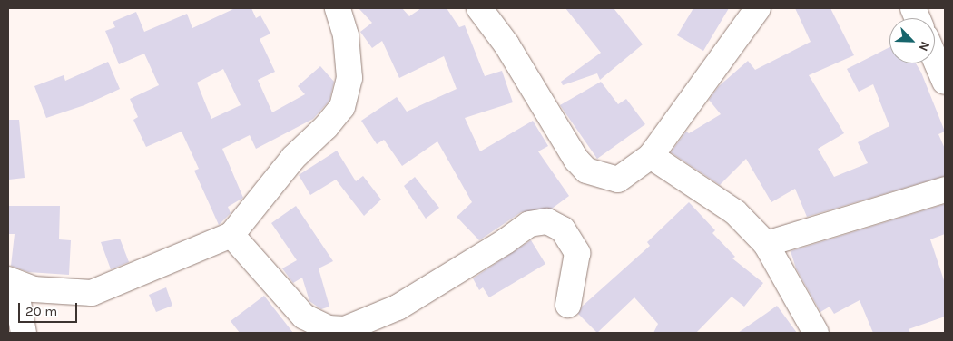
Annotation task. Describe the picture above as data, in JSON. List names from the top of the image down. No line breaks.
{"scale_bar":"20 m","north":"bottom right"}
